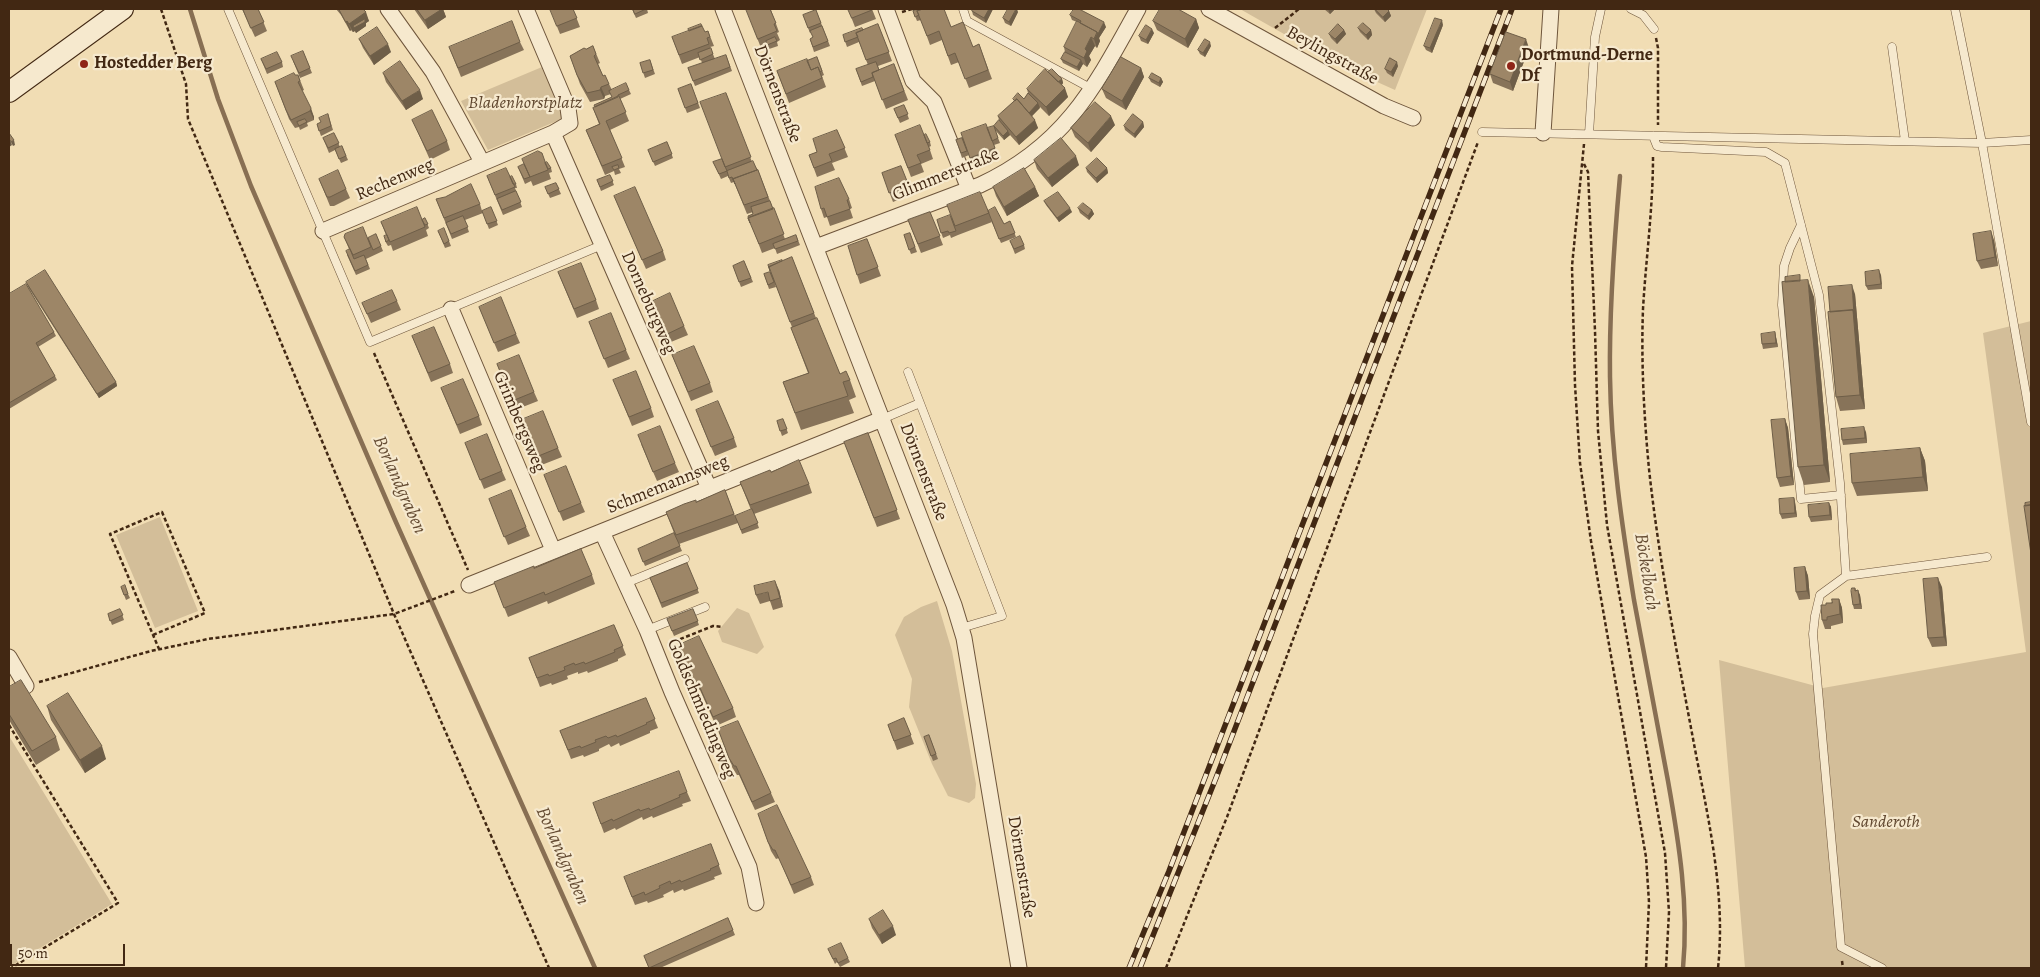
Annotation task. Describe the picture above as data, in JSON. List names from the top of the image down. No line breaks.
{"streets":{"street":["Beylingstraße","Dörnenstraße","Glimmerstraße","Rechenweg","Dorneburgweg","Grimbergsweg","Schmemannsweg","Goldschmiedingweg"]},"crossings":[["Dörnenstraße","Glimmerstraße"],["Dörnenstraße","Schmemannsweg"],["Dorneburgweg","Schmemannsweg"],["Grimbergsweg","Schmemannsweg"],["Schmemannsweg","Goldschmiedingweg"]],"water":["Borlandgraben","Böckelbach"],"parks":["Bladenhorstplatz","Sanderoth"],"places":["Hostedder Berg","Dortmund-Derne Df"],"scale_bar":"50 m"}
